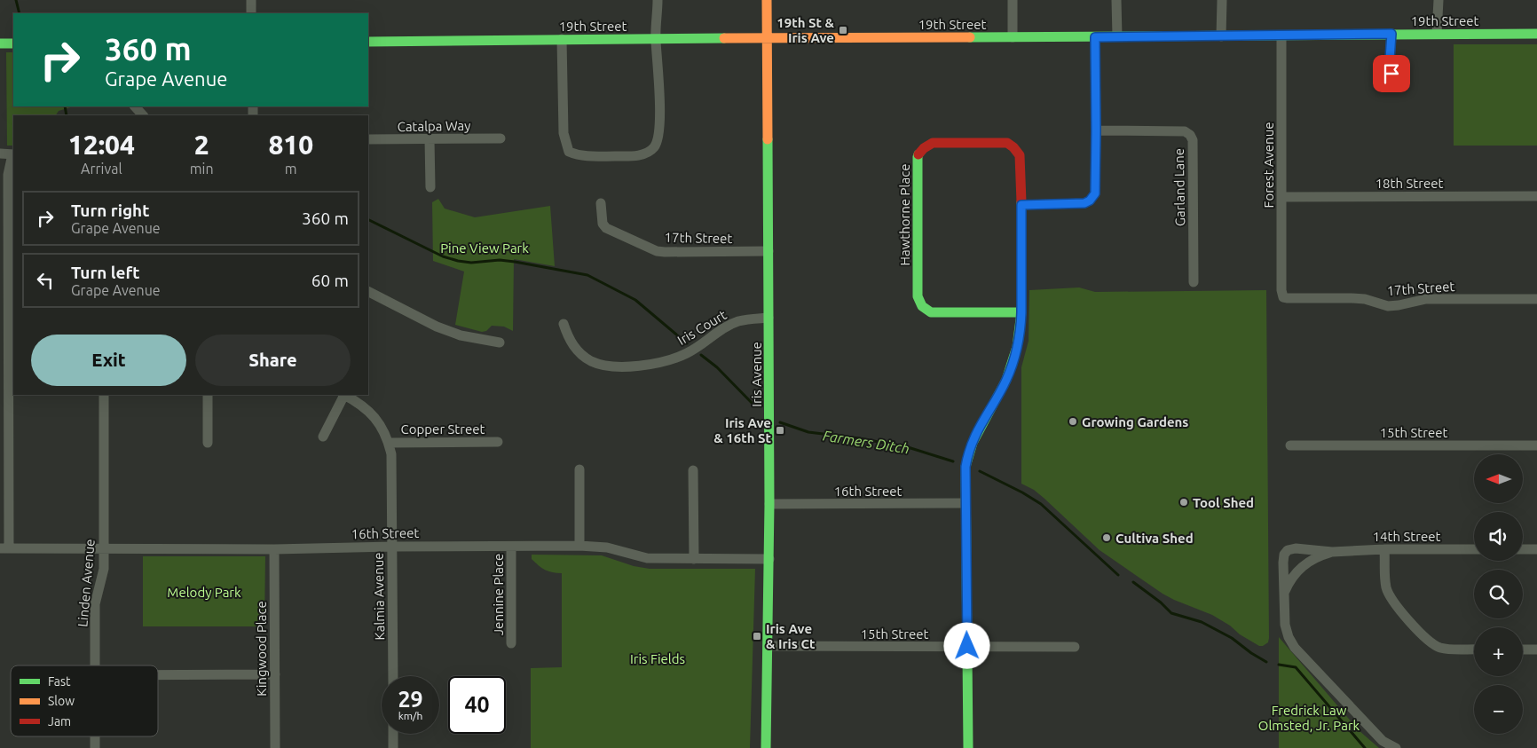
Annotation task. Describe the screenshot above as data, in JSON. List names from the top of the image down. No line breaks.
{"streets":{"street":["19th Street","Catalpa Way","Forest Avenue","18th Street","Garland Lane","Hawthorne Place","17th Street","Iris Court","Iris Avenue","Copper Street","15th Street","16th Street","14th Street","Linden Avenue","Jennine Place","Kalmia Avenue","Kingwood Place"]},"crossings":[["19th Street","Forest Avenue"],["19th Street","Iris Avenue"],["Forest Avenue","18th Street"],["Forest Avenue","17th Street"],["17th Street","Iris Avenue"],["Iris Court","Iris Avenue"],["Iris Avenue","15th Street"],["Iris Avenue","16th Street"],["Copper Street","Kalmia Avenue"],["16th Street","Linden Avenue"],["16th Street","Jennine Place"],["16th Street","Kalmia Avenue"],["16th Street","Kingwood Place"]],"water":["Farmers Ditch"],"parks":["Pine View Park","Melody Park","Iris Fields","Fredrick Law Olmsted, Jr. Park"],"places":{"transit":["19th St & Iris Ave","Iris Ave & 16th St","Iris Ave & Iris Ct"],"other":["Growing Gardens","Tool Shed","Cultiva Shed"]},"legend":["Fast","Slow","Jam"],"north":"left","page":{"turn":["360 m","Grape Avenue"],"eta":["12:04","Arrival","2","min","810","m"],"list":[{"name":"Turn right","note":"Grape Avenue","value":"360 m"},{"name":"Turn left","note":"Grape Avenue","value":"60 m"}],"buttons":["Exit","Share"],"map_buttons":["+","−"],"speed":"29 km/h","limit":"40"}}
